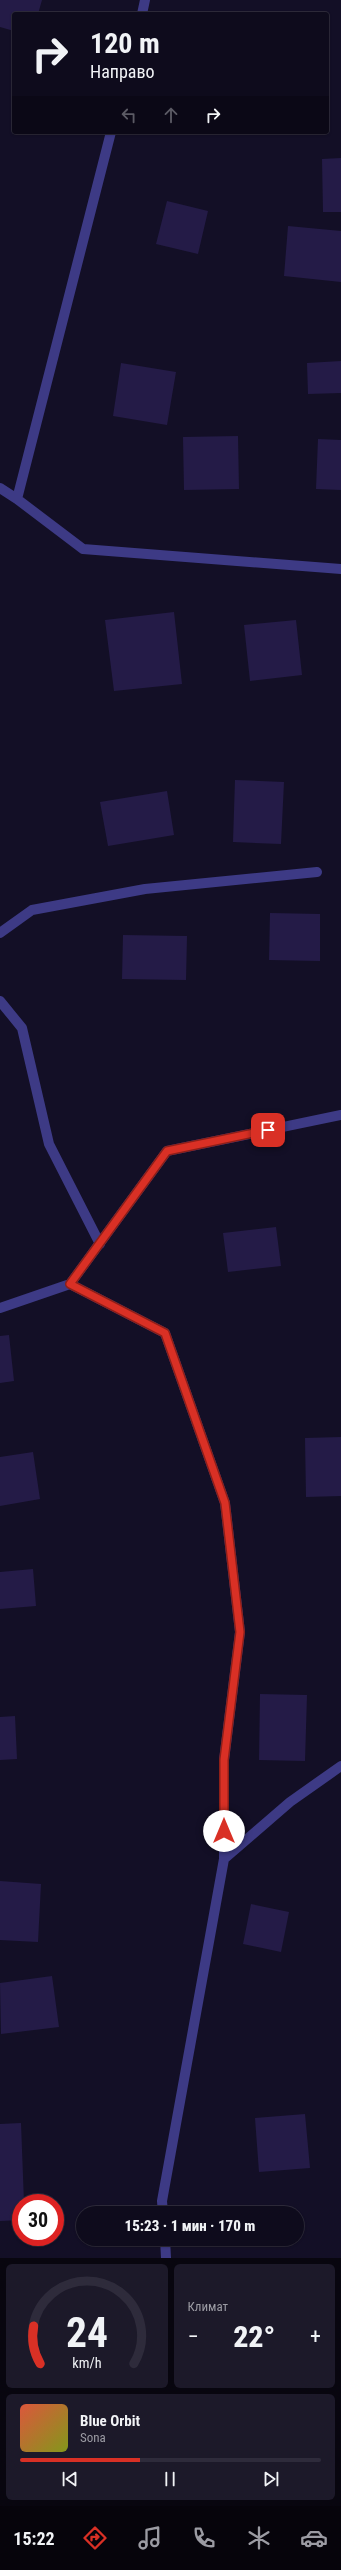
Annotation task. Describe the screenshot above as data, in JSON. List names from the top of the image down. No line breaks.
{"page":{"turn":["120 m","Направо"],"limit":"30","trip":"15:23 · 1 мин · 170 m","tile":"Климат","heat":["−","22°","+"],"song":["Blue Orbit","Sona"],"tabs":"15:22","gauge":["24","km/h"]}}
